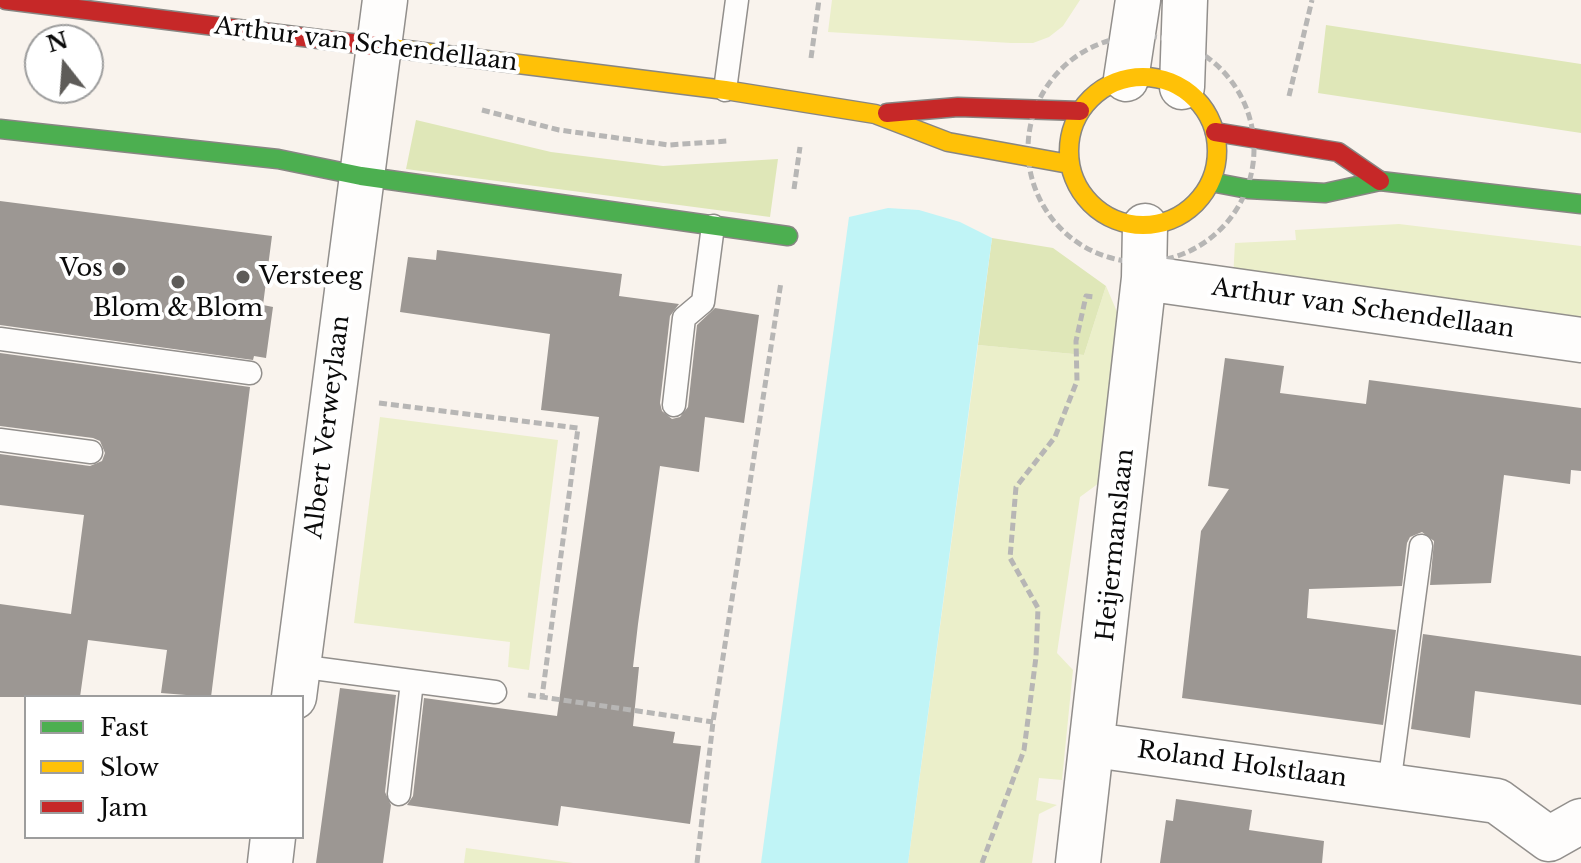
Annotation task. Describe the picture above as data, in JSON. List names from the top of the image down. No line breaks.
{"streets":{"street":["Arthur van Schendellaan","Albert Verweylaan","Heijermanslaan","Roland Holstlaan"]},"crossings":[["Arthur van Schendellaan","Albert Verweylaan"],["Arthur van Schendellaan","Heijermanslaan"],["Heijermanslaan","Roland Holstlaan"]],"places":["Vos","Versteeg","Blom & Blom"],"legend":["Fast","Slow","Jam"],"north":"top"}
